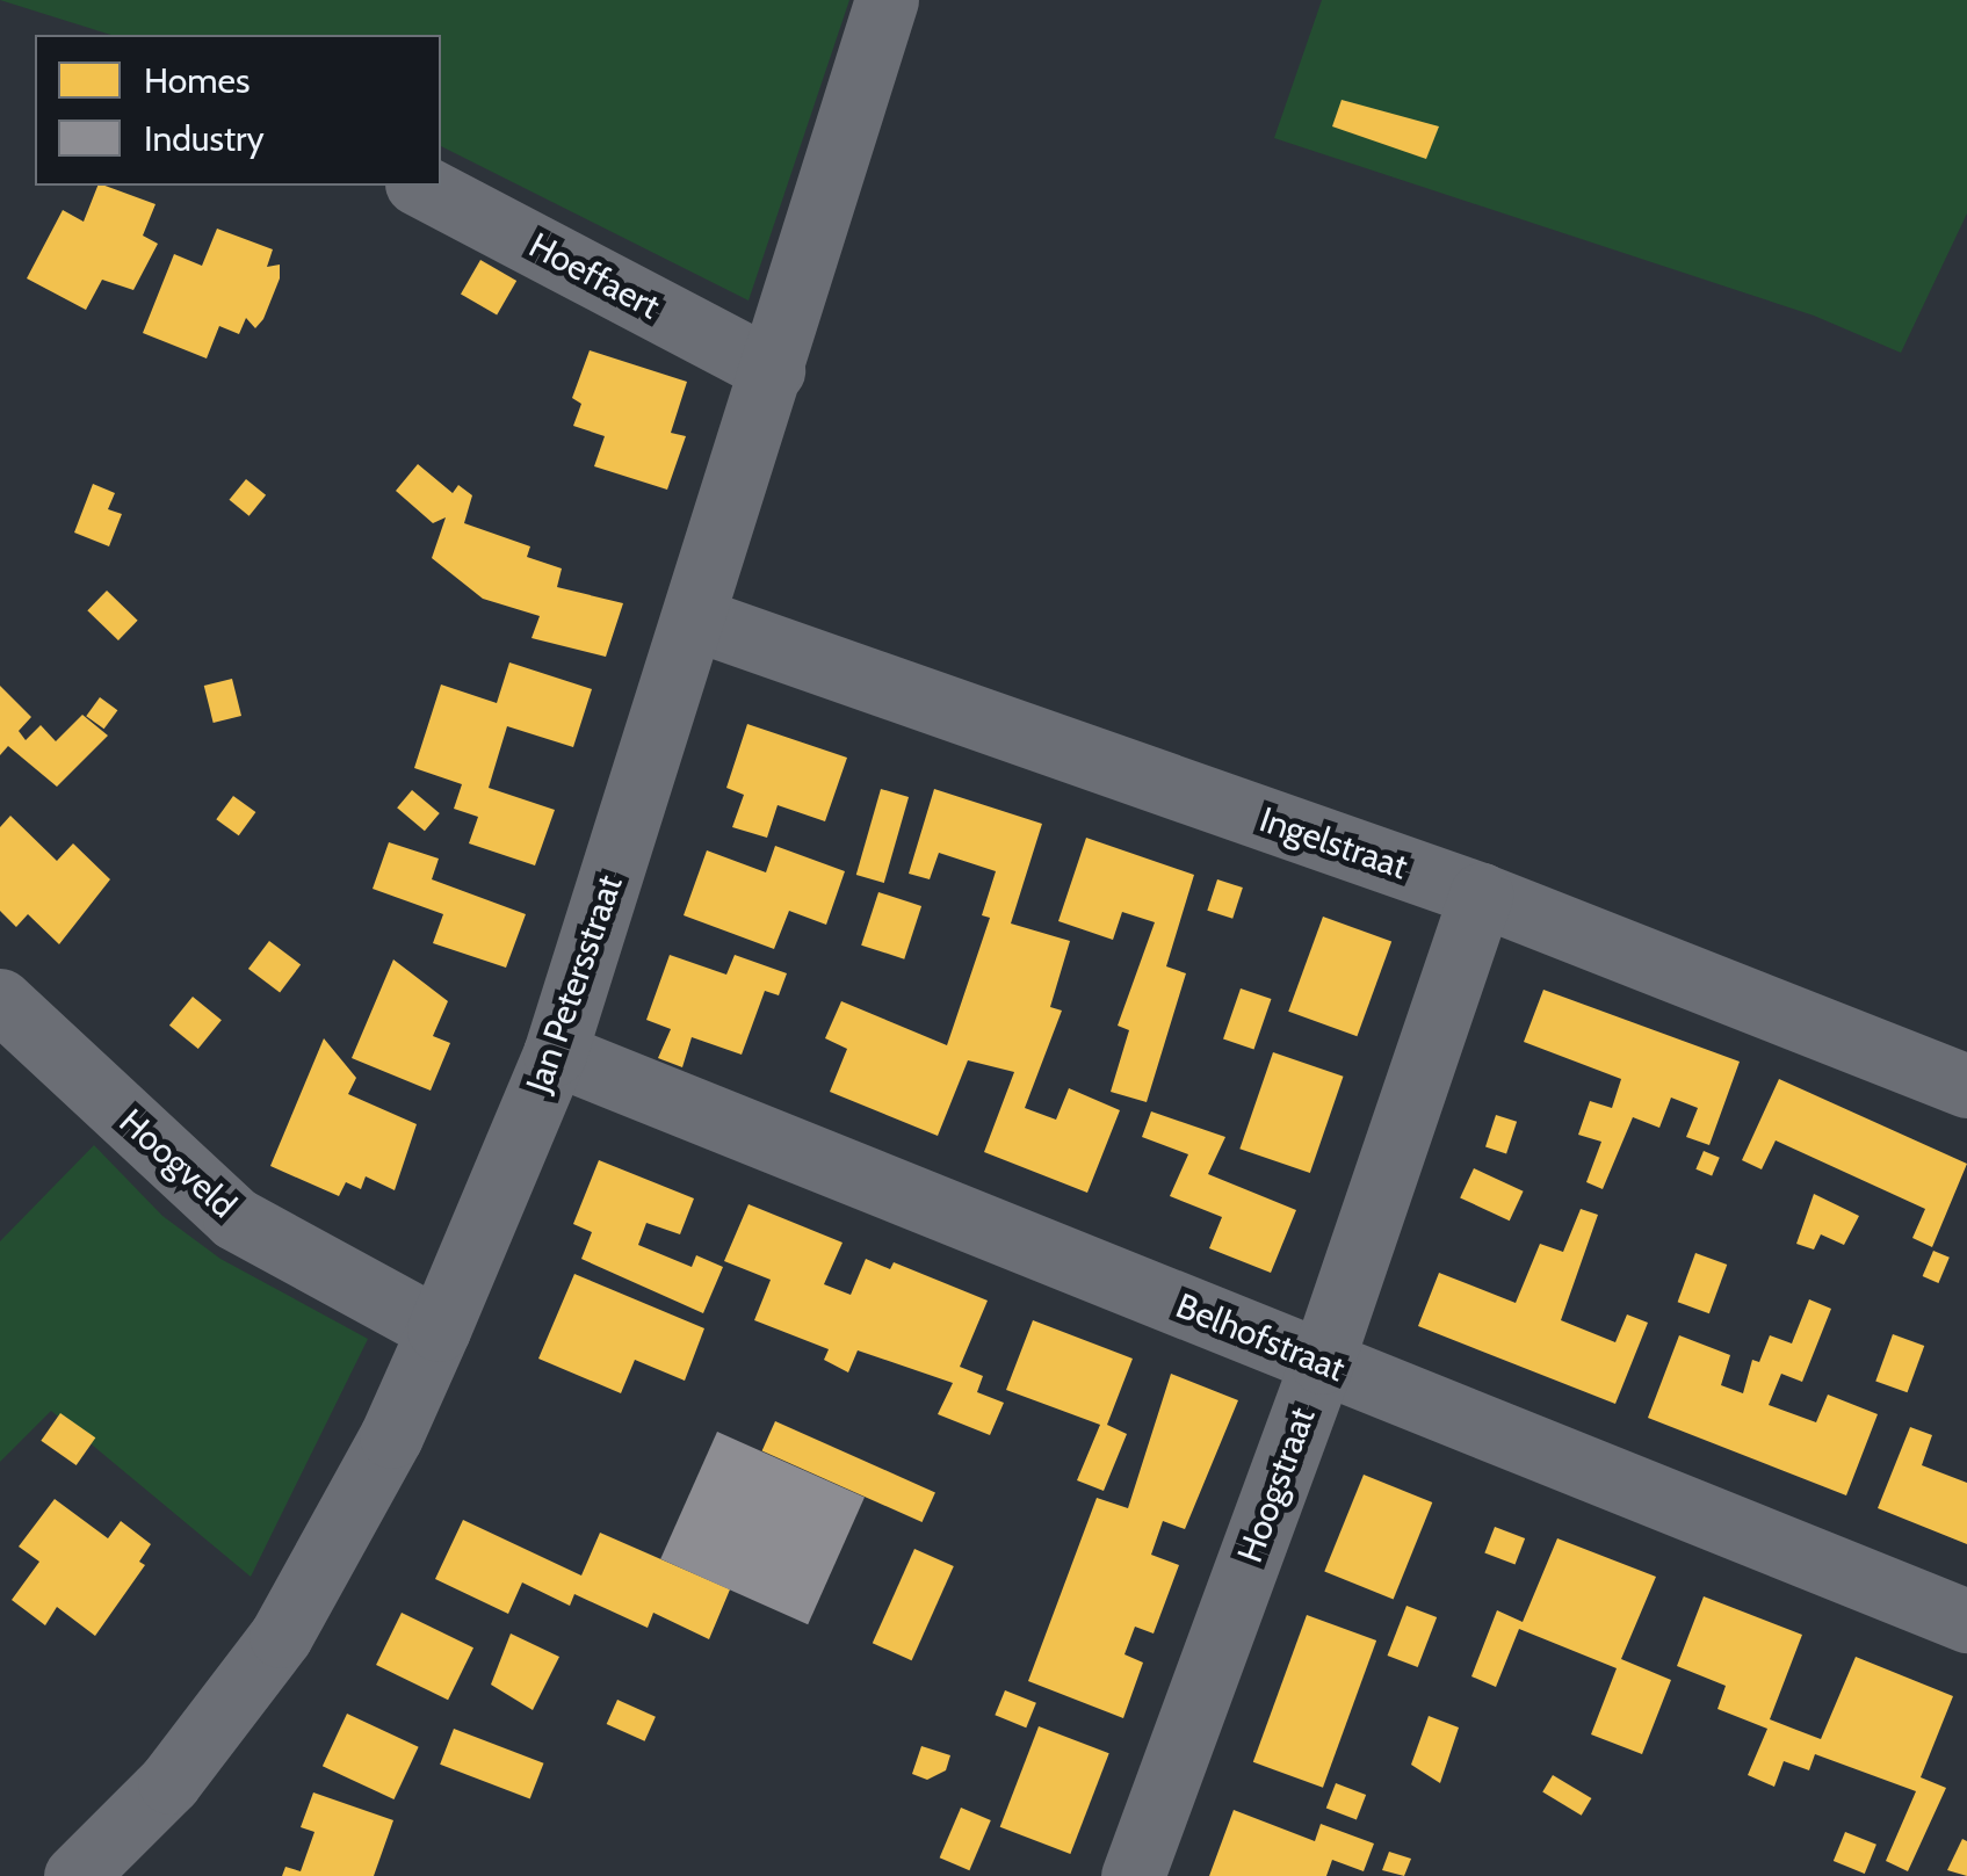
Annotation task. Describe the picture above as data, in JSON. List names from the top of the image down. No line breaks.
{"streets":{"street":["Hoeffaert","Ingelstraat","Jan Petersstraat","Hoogveld","Belhofstraat","Hoogstraat"]},"crossings":[["Hoeffaert","Jan Petersstraat"],["Ingelstraat","Jan Petersstraat"],["Ingelstraat","Hoogstraat"],["Jan Petersstraat","Hoogveld"],["Jan Petersstraat","Belhofstraat"],["Belhofstraat","Hoogstraat"]],"legend":["Homes","Industry"]}
